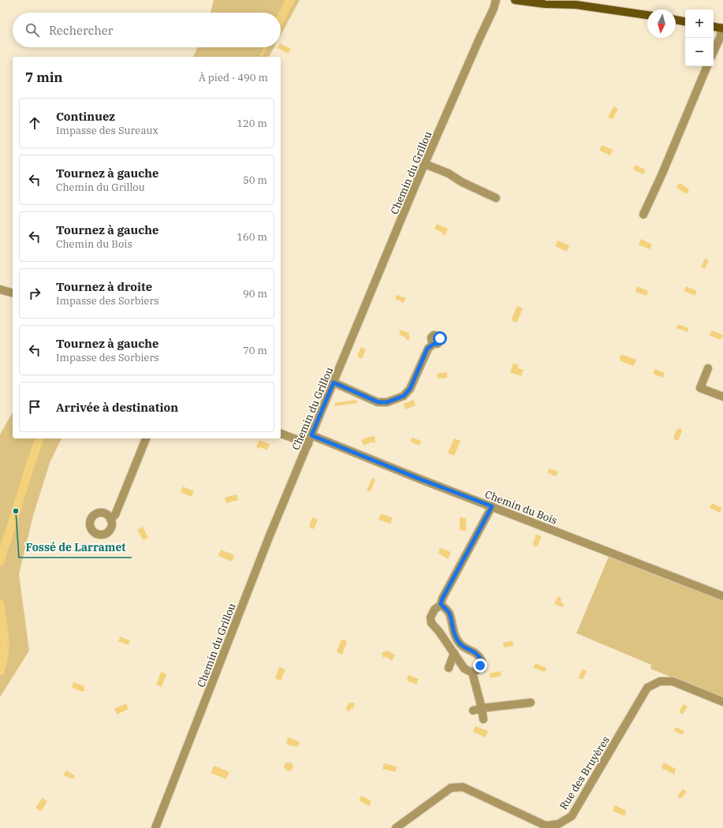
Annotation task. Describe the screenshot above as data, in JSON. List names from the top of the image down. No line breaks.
{"streets":{"street":["Chemin du Grillou","Chemin du Bois","Rue des Bruyères"]},"crossings":[["Chemin du Grillou","Chemin du Bois"]],"places":["Fossé de Larramet"],"north":"bottom","page":{"map_buttons":["+","−"],"search":"Rechercher","heading":["7 min","À pied · 490 m"],"list":[["Continuez","Impasse des Sureaux","120 m"],["Tournez à gauche","Chemin du Grillou","50 m"],["Tournez à gauche","Chemin du Bois","160 m"],["Tournez à droite","Impasse des Sorbiers","90 m"],["Tournez à gauche","Impasse des Sorbiers","70 m"],"Arrivée à destination"]}}
